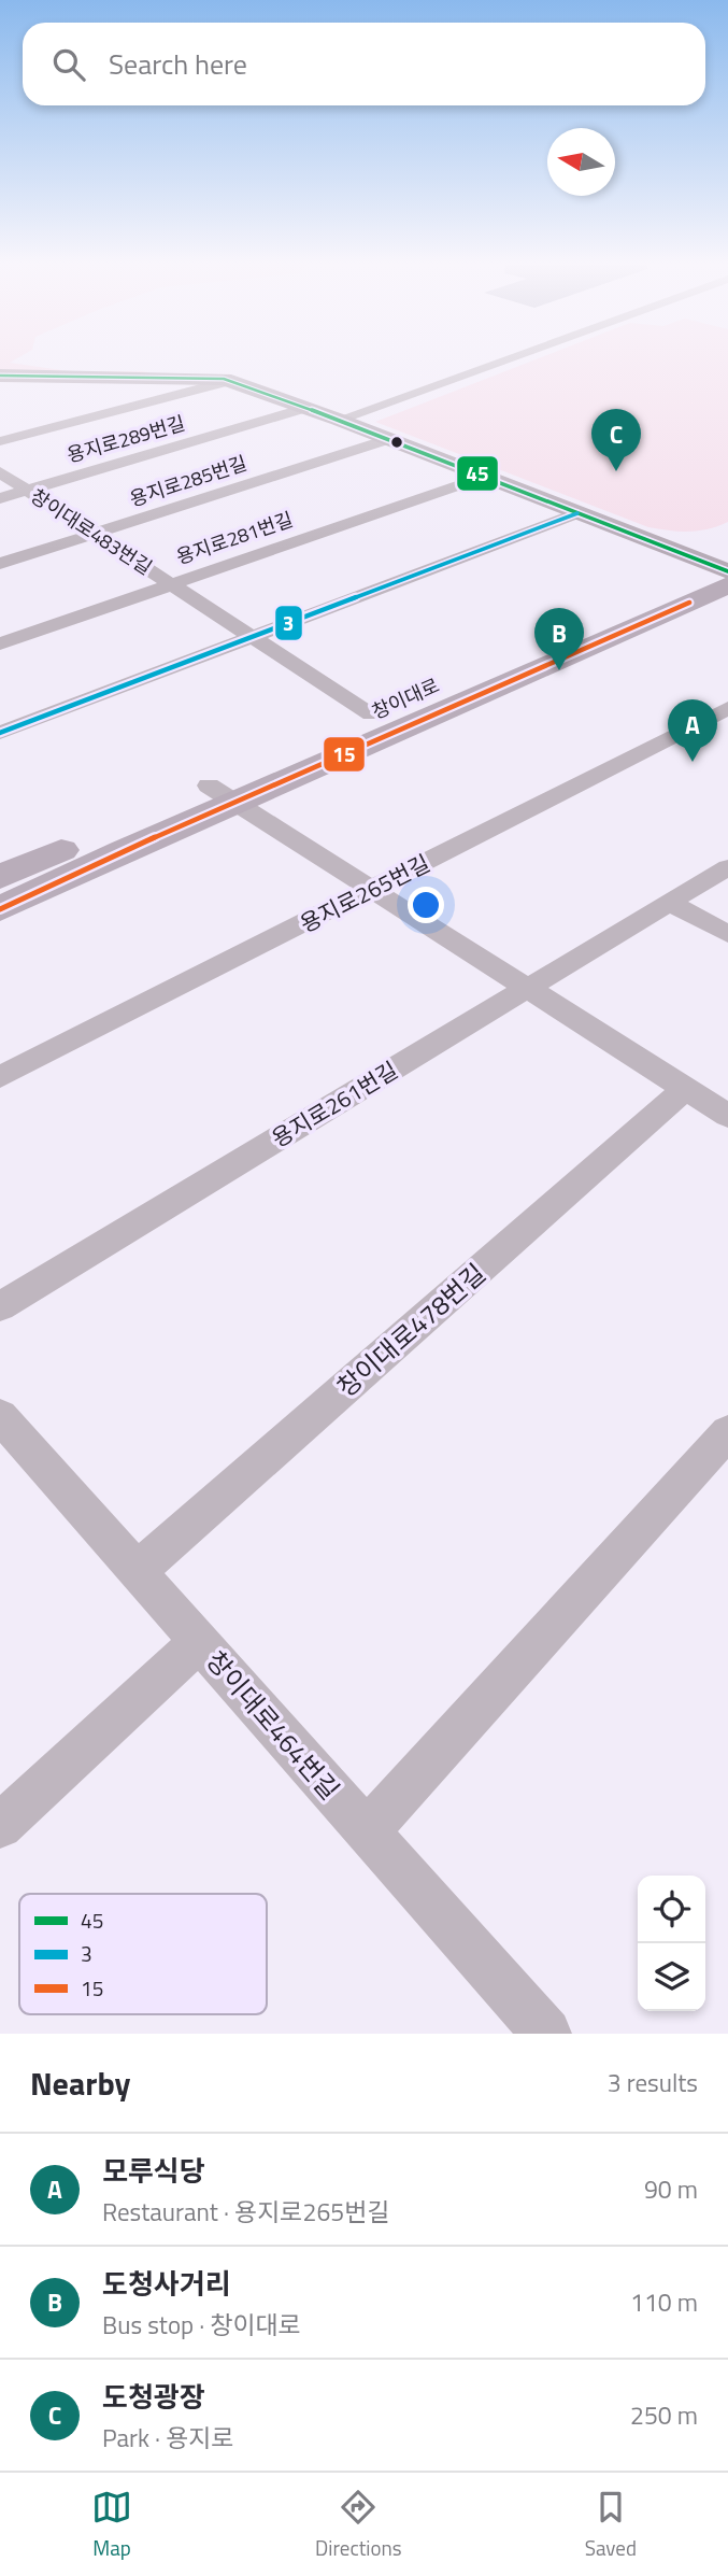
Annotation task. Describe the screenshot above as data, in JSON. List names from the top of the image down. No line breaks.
{"streets":{"main road":["창이대로"],"street":["용지로289번길","용지로285번길","창이대로483번길","용지로281번길","용지로265번길","용지로261번길","창이대로478번길","창이대로464번길"]},"crossings":[["용지로289번길","창이대로483번길"],["용지로285번길","창이대로483번길"],["창이대로483번길","용지로281번길"],["창이대로483번길","창이대로"],["창이대로478번길","창이대로464번길"]],"lines":["transit line 45","transit line 3","transit line 15"],"legend":["45","3","15"],"north":"left","page":{"search":"Search here","pins":["C","B","A"],"heading":["Nearby","3 results"],"list":[{"mark":"A","name":"모루식당","note":"Restaurant · 용지로265번길","value":"90 m"},{"mark":"B","name":"도청사거리","note":"Bus stop · 창이대로","value":"110 m"},{"mark":"C","name":"도청광장","note":"Park · 용지로","value":"250 m"}],"nav":["Map","Directions","Saved"]}}
